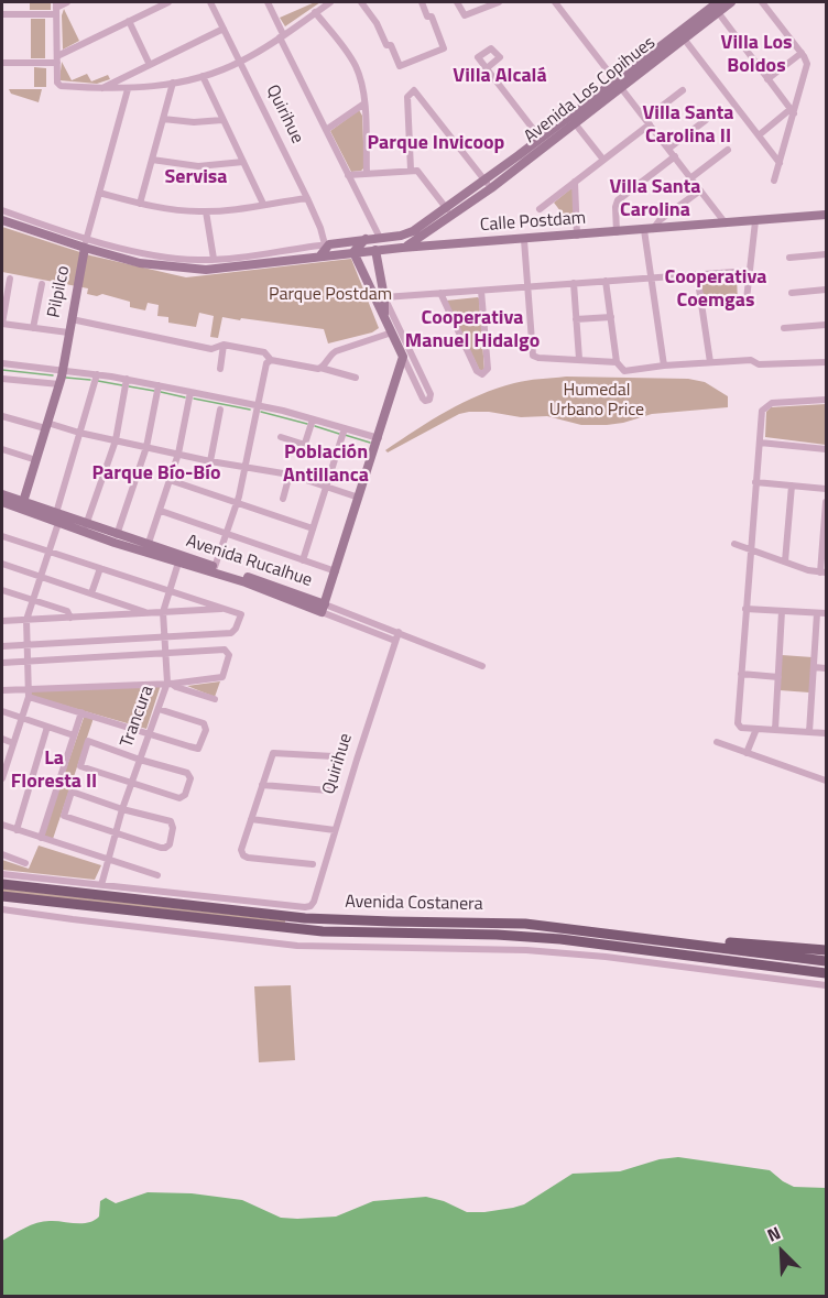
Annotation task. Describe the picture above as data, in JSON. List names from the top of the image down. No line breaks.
{"streets":{"main road":["Avenida Costanera"],"street":["Avenida Los Copihues","Quirihue","Calle Postdam","Pilpilco","Avenida Rucalhue","Trancura"]},"crossings":[["Avenida Los Copihues","Calle Postdam"],["Quirihue","Avenida Rucalhue"],["Quirihue","Trancura"],["Calle Postdam","Pilpilco"],["Pilpilco","Avenida Rucalhue"],["Avenida Rucalhue","Trancura"]],"districts":["Villa Los Boldos","Villa Alcalá","Villa Santa Carolina II","Parque Invicoop","Servisa","Villa Santa Carolina","Cooperativa Coemgas","Cooperativa Manuel Hidalgo","Población Antillanca","Parque Bío-Bío","La Floresta II"],"parks":["Parque Postdam","Humedal Urbano Price"],"north":"top left"}
